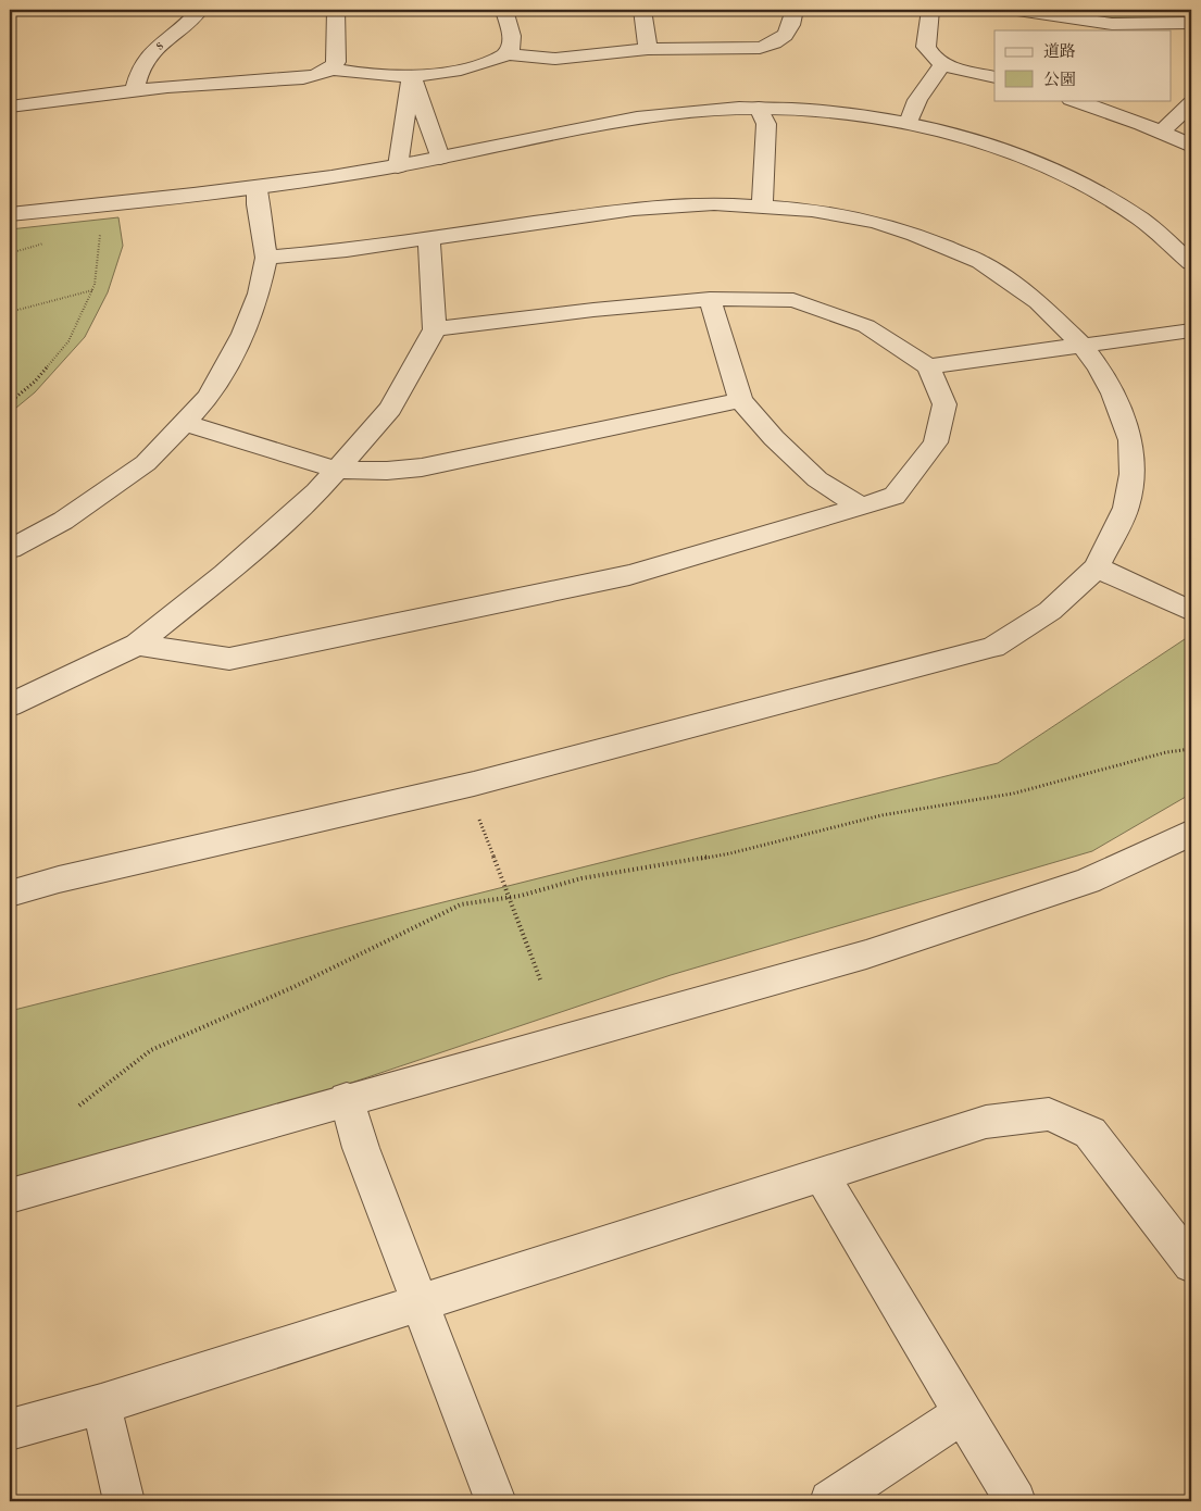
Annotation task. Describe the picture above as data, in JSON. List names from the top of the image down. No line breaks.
{"streets":{"street":["s"]},"legend":["道路","公園"]}
